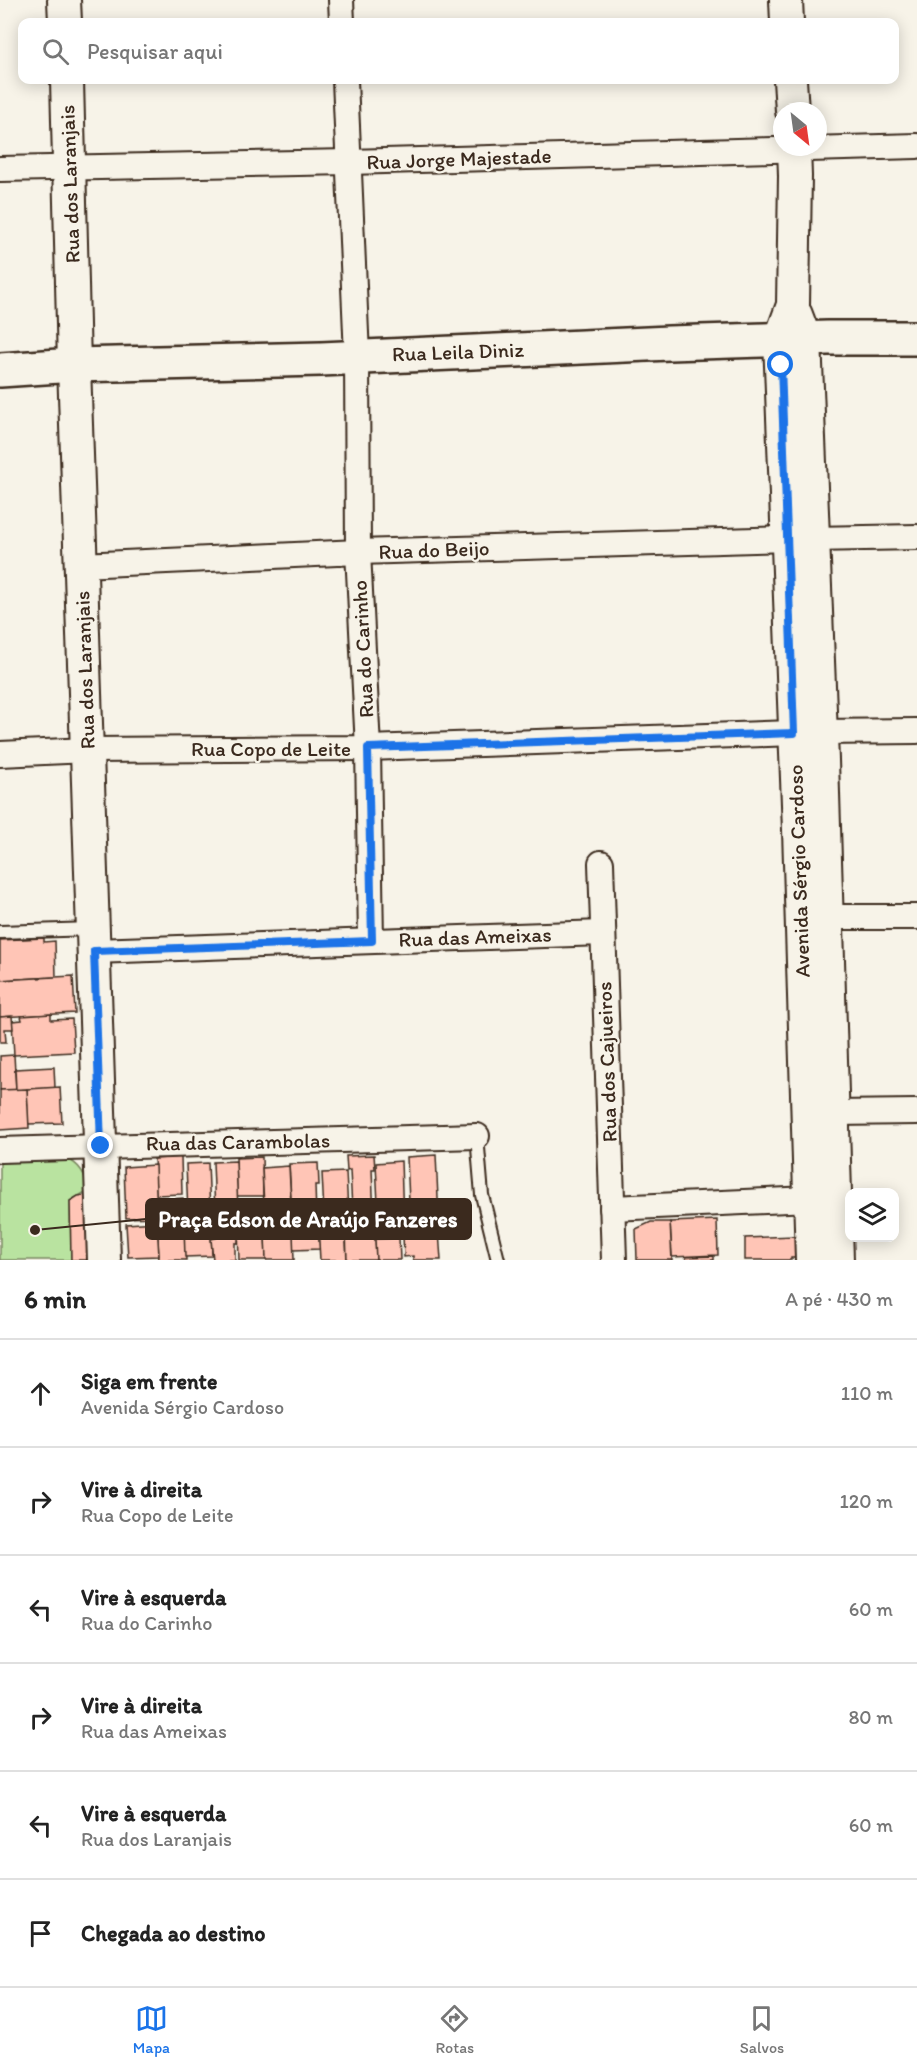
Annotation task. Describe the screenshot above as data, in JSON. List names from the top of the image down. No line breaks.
{"streets":{"main road":["Rua Leila Diniz"],"street":["Rua Jorge Majestade","Rua dos Laranjais","Rua do Beijo","Rua do Carinho","Rua Copo de Leite","Avenida Sérgio Cardoso","Rua das Ameixas","Rua dos Cajueiros","Rua das Carambolas"]},"crossings":[["Rua Jorge Majestade","Rua dos Laranjais"],["Rua Jorge Majestade","Rua do Carinho"],["Rua dos Laranjais","Rua Leila Diniz"],["Rua dos Laranjais","Rua do Beijo"],["Rua dos Laranjais","Rua Copo de Leite"],["Rua dos Laranjais","Rua das Ameixas"],["Rua dos Laranjais","Rua das Carambolas"],["Rua Leila Diniz","Rua do Carinho"],["Rua Leila Diniz","Avenida Sérgio Cardoso"],["Rua do Beijo","Rua do Carinho"],["Rua do Beijo","Avenida Sérgio Cardoso"],["Rua do Carinho","Rua Copo de Leite"],["Rua do Carinho","Rua das Ameixas"],["Rua Copo de Leite","Avenida Sérgio Cardoso"],["Rua das Ameixas","Rua dos Cajueiros"]],"places":["Praça Edson de Araújo Fanzeres"],"north":"bottom right","page":{"search":"Pesquisar aqui","heading":["6 min","A pé · 430 m"],"list":[["Siga em frente","Avenida Sérgio Cardoso","110 m"],["Vire à direita","Rua Copo de Leite","120 m"],["Vire à esquerda","Rua do Carinho","60 m"],["Vire à direita","Rua das Ameixas","80 m"],["Vire à esquerda","Rua dos Laranjais","60 m"],"Chegada ao destino"],"nav":["Mapa","Rotas","Salvos"]}}
